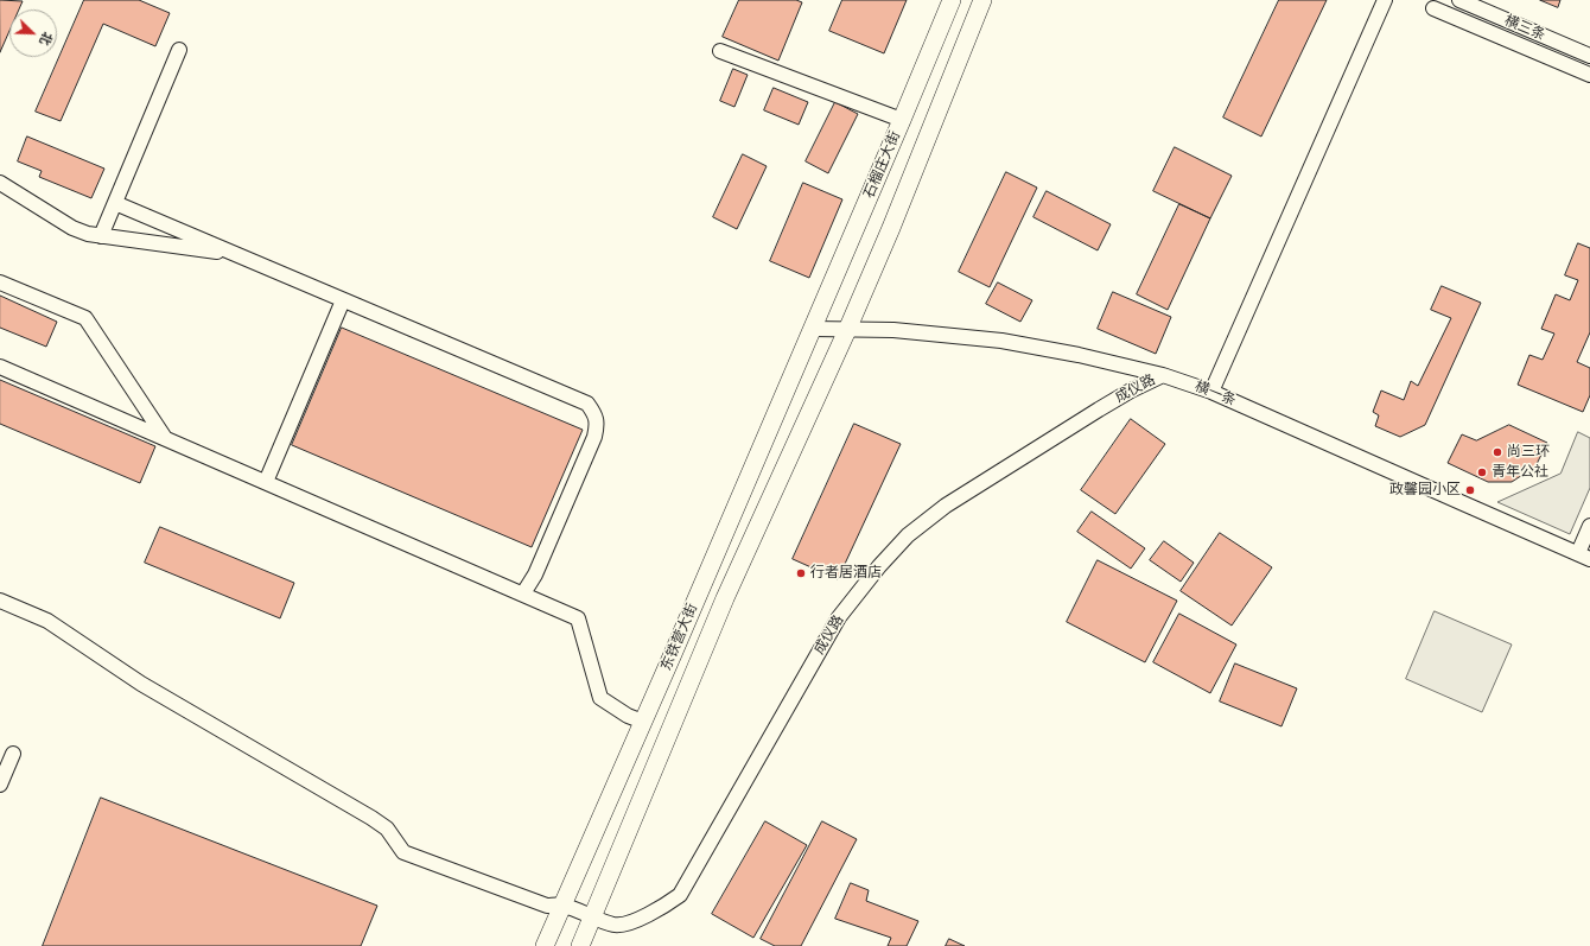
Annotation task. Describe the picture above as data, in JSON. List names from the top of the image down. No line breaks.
{"streets":{"main road":["石榴庄大街","东铁营大街"],"street":["横三条","成仪路","横一条"]},"crossings":[["石榴庄大街","横一条"],["石榴庄大街","东铁营大街"],["成仪路","横一条"],["成仪路","东铁营大街"],["横一条","东铁营大街"]],"places":["尚三环","青年公社","政馨园小区","行者居酒店"],"north":"bottom right"}
